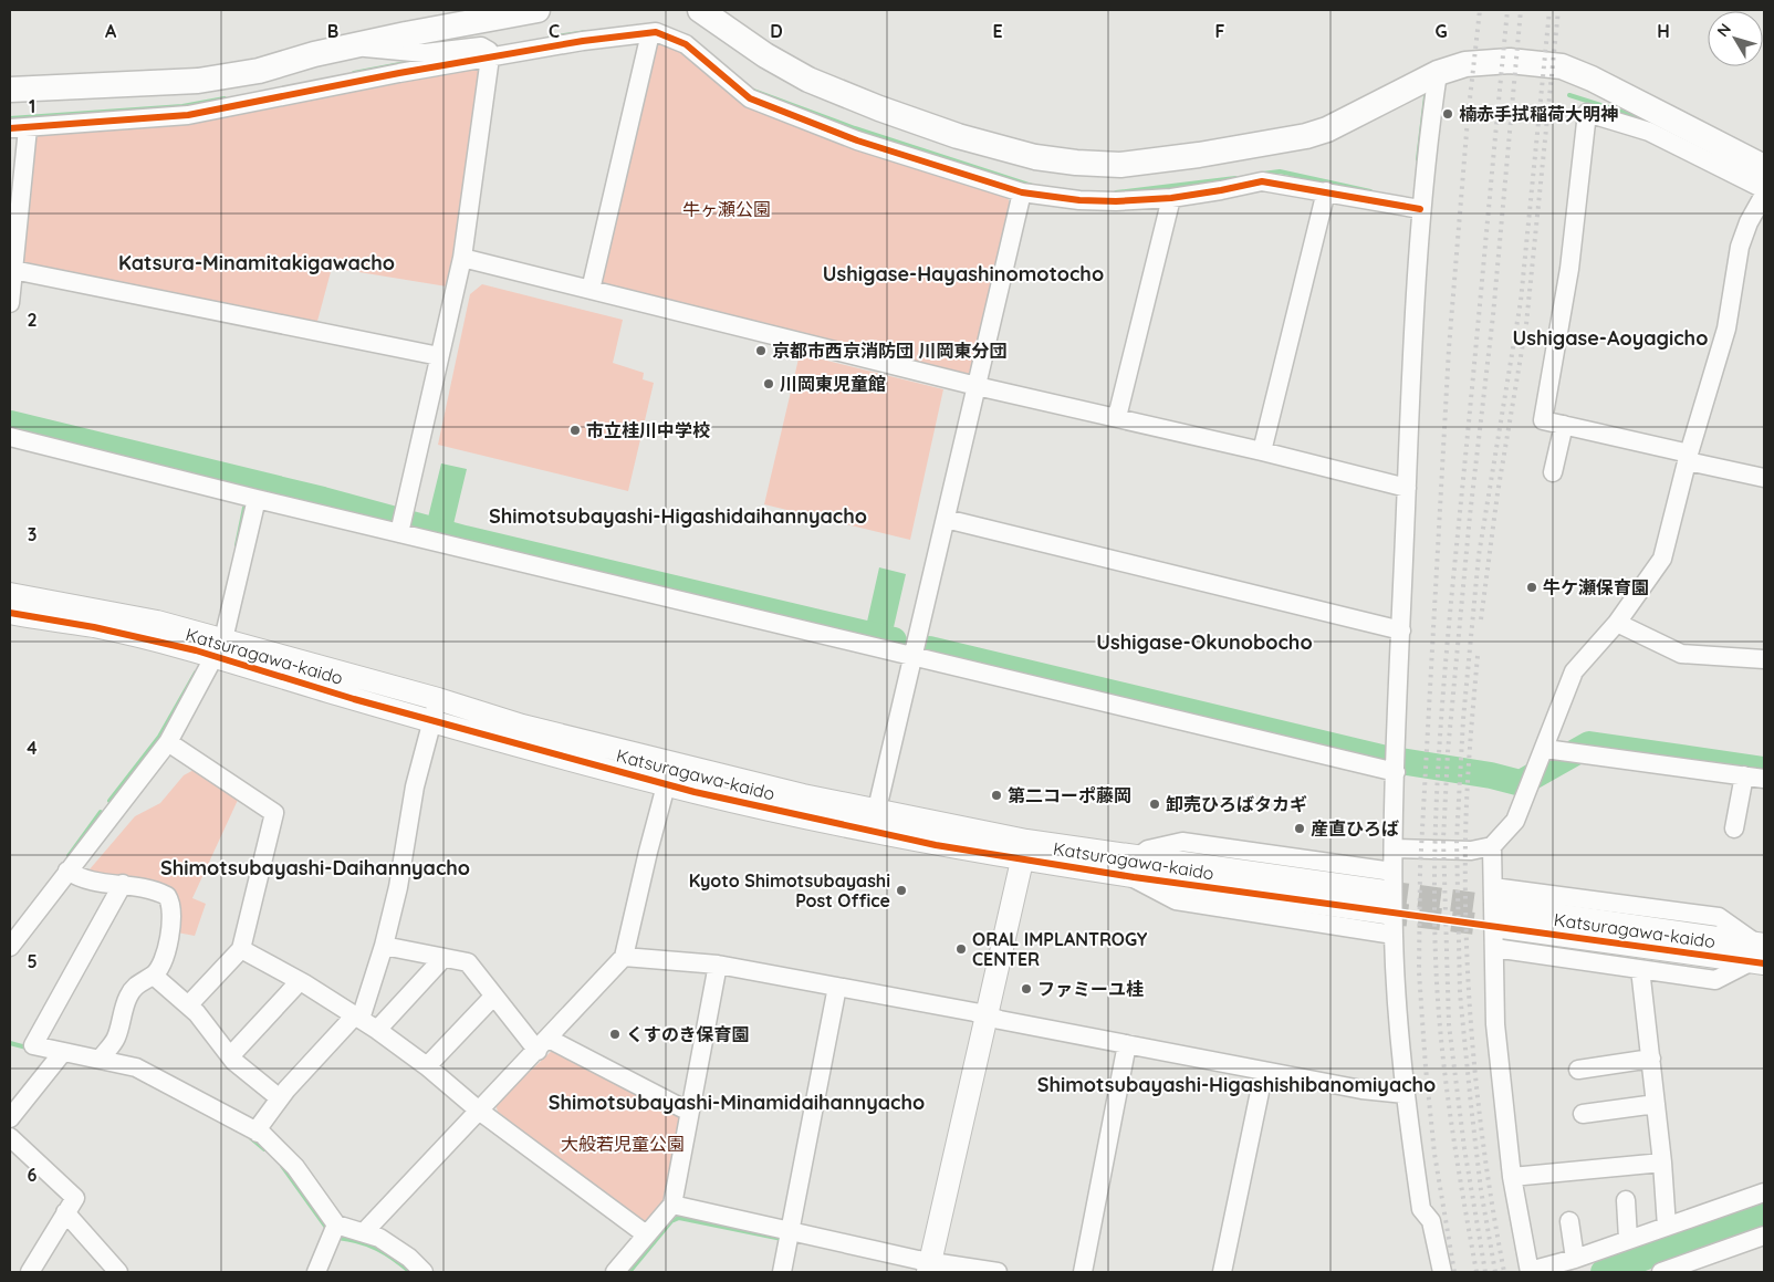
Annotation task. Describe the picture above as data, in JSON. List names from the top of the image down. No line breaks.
{"streets":{"street":["Katsuragawa-kaido"]},"districts":["Katsura-Minamitakigawacho","Ushigase-Hayashinomotocho","Ushigase-Aoyagicho","Shimotsubayashi-Higashidaihannyacho","Ushigase-Okunobocho","Shimotsubayashi-Daihannyacho","Shimotsubayashi-Higashishibanomiyacho","Shimotsubayashi-Minamidaihannyacho"],"parks":["牛ヶ瀬公園","大般若児童公園"],"places":["楠赤手拭稲荷大明神","京都市西京消防団 川岡東分団","川岡東児童館","市立桂川中学校","牛ケ瀬保育園","第二コーポ藤岡","卸売ひろばタカギ","産直ひろば","Kyoto Shimotsubayashi Post Office","ORAL IMPLANTROGY CENTER","ファミーユ桂","くすのき保育園"],"north":"top left","grid":{"columns":["A","B","C","D","E","F","G","H"],"rows":["1","2","3","4","5","6"]}}
